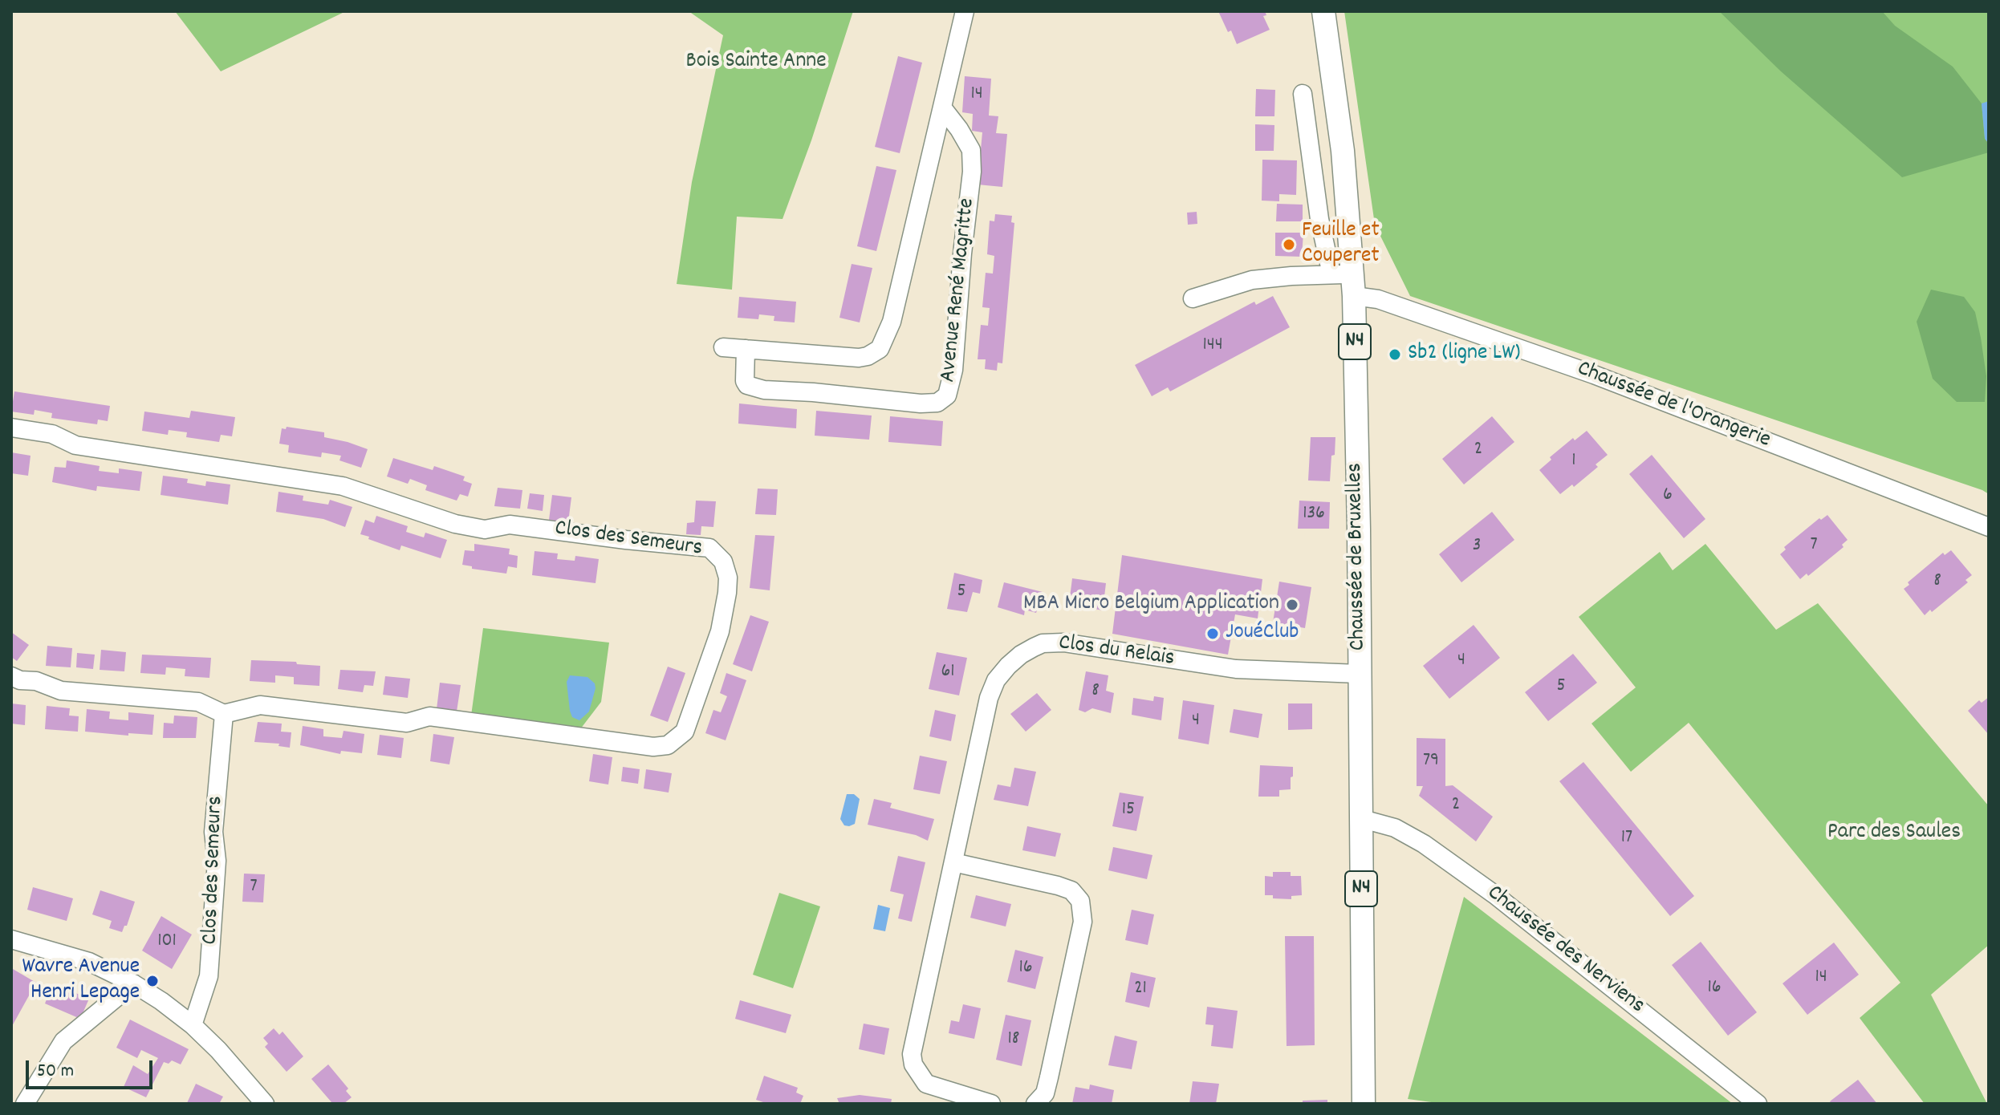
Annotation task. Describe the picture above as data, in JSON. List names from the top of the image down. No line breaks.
{"streets":{"main road":["N4","Chaussée de Bruxelles"],"street":["Avenue René Magritte","Chaussée de l'Orangerie","Clos des Semeurs","Clos du Relais","Chaussée des Nerviens"]},"crossings":[["Chaussée de l'Orangerie","Chaussée de Bruxelles"],["Chaussée de Bruxelles","Clos du Relais"],["Chaussée de Bruxelles","Chaussée des Nerviens"]],"parks":["Bois Sainte Anne","Parc des Saules"],"places":["Feuille et Couperet","Sb2 (ligne LW)","MBA Micro Belgium Application","JouéClub","Wavre Avenue Henri Lepage"],"house_numbers":["14","144","2","1","6","136","7","3","8","5","4","61","5","8","4","79","2","15","17","7","101","16","14","16","21","18"],"scale_bar":"50 m"}
